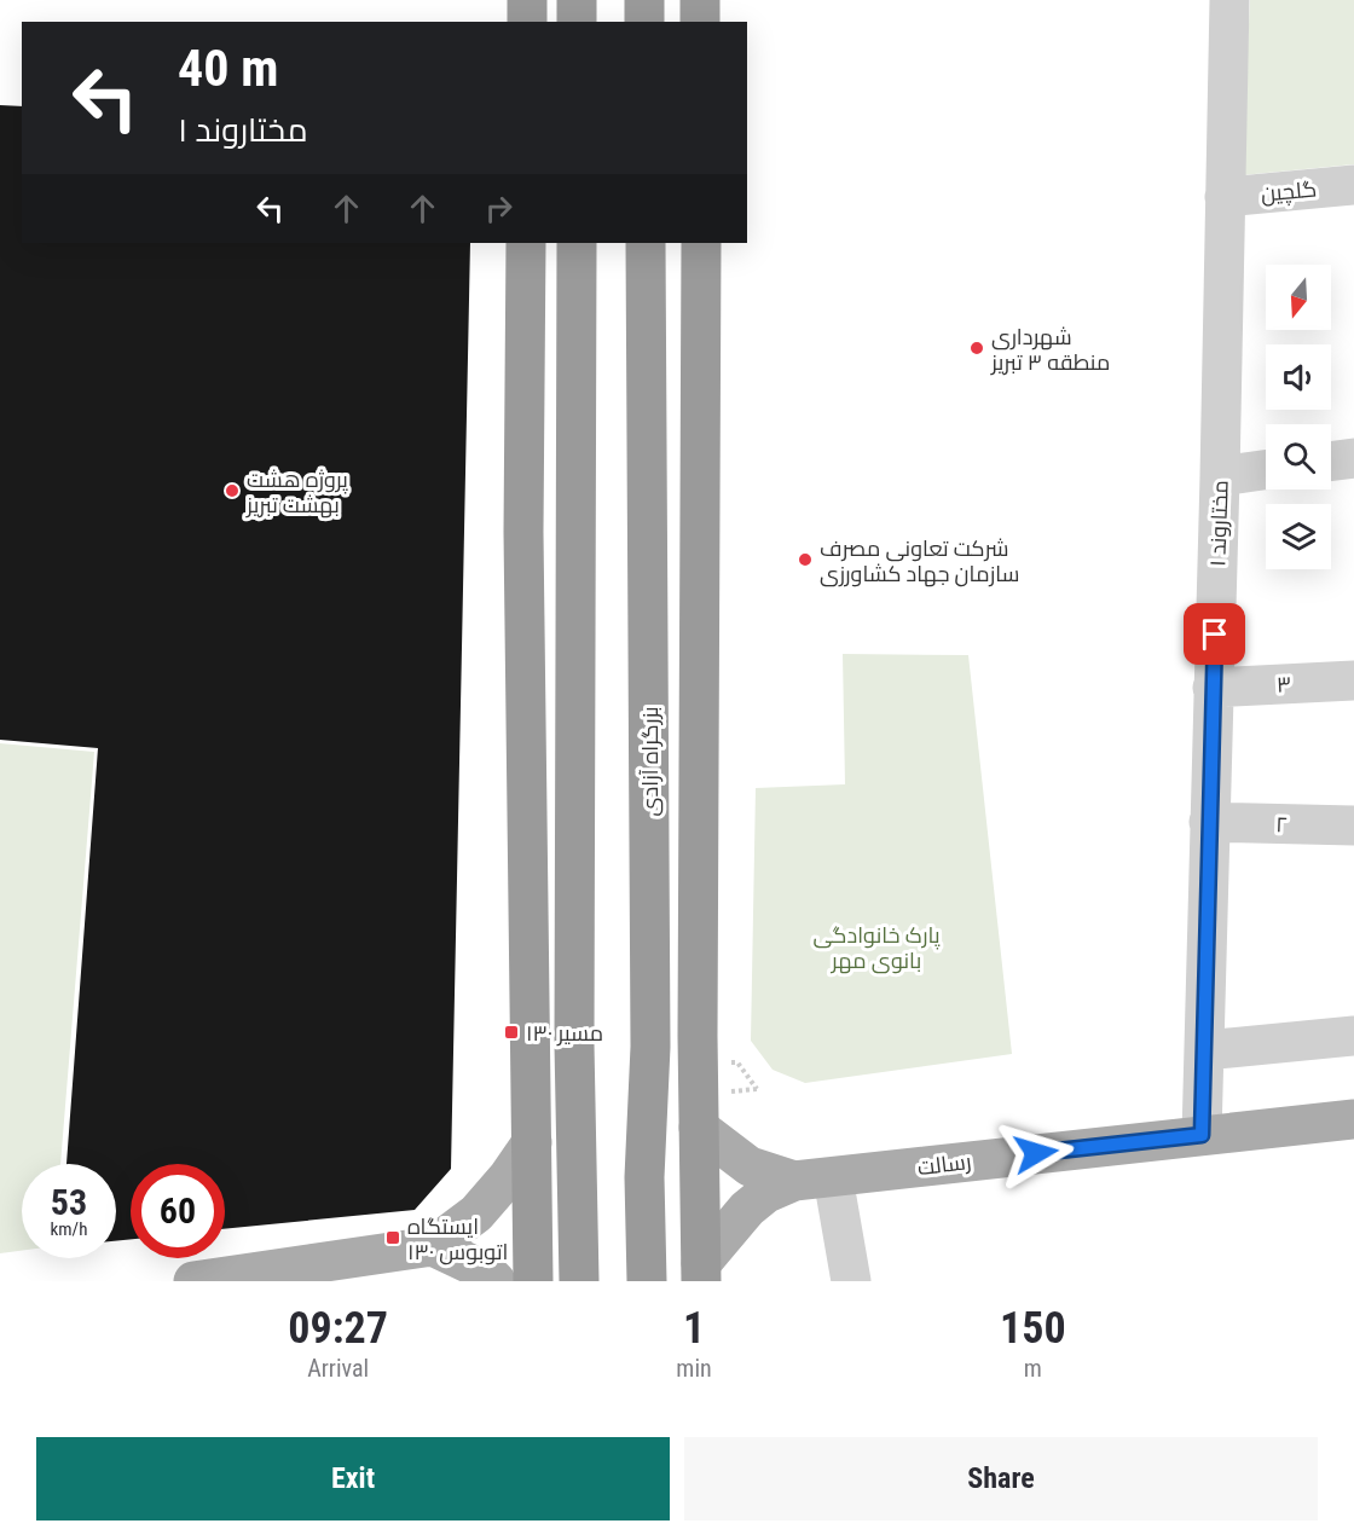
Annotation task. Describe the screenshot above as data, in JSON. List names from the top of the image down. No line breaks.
{"streets":{"highway":["بزرگراه آزادی"],"main road":["رسالت"],"street":["گلچین","مختاروند ۱","۳","۲"]},"crossings":[["گلچین","مختاروند ۱"],["مختاروند ۱","۳"],["مختاروند ۱","۲"],["مختاروند ۱","رسالت"]],"parks":["پارک خانوادگی بانوی مهر"],"places":{"other":["شهرداری منطقه ۳ تبریز","پروژه هشت بهشت تبریز","شرکت تعاونی مصرف سازمان جهاد کشاورزی"],"transit":["مسیر ۱۳۰","ایستگاه اتوبوس ۱۳۰"]},"north":"bottom","page":{"turn":["40 m","مختاروند ۱"],"speed":"53 km/h","limit":"60","eta":["09:27","Arrival","1","min","150","m"],"buttons":["Exit","Share"]}}
